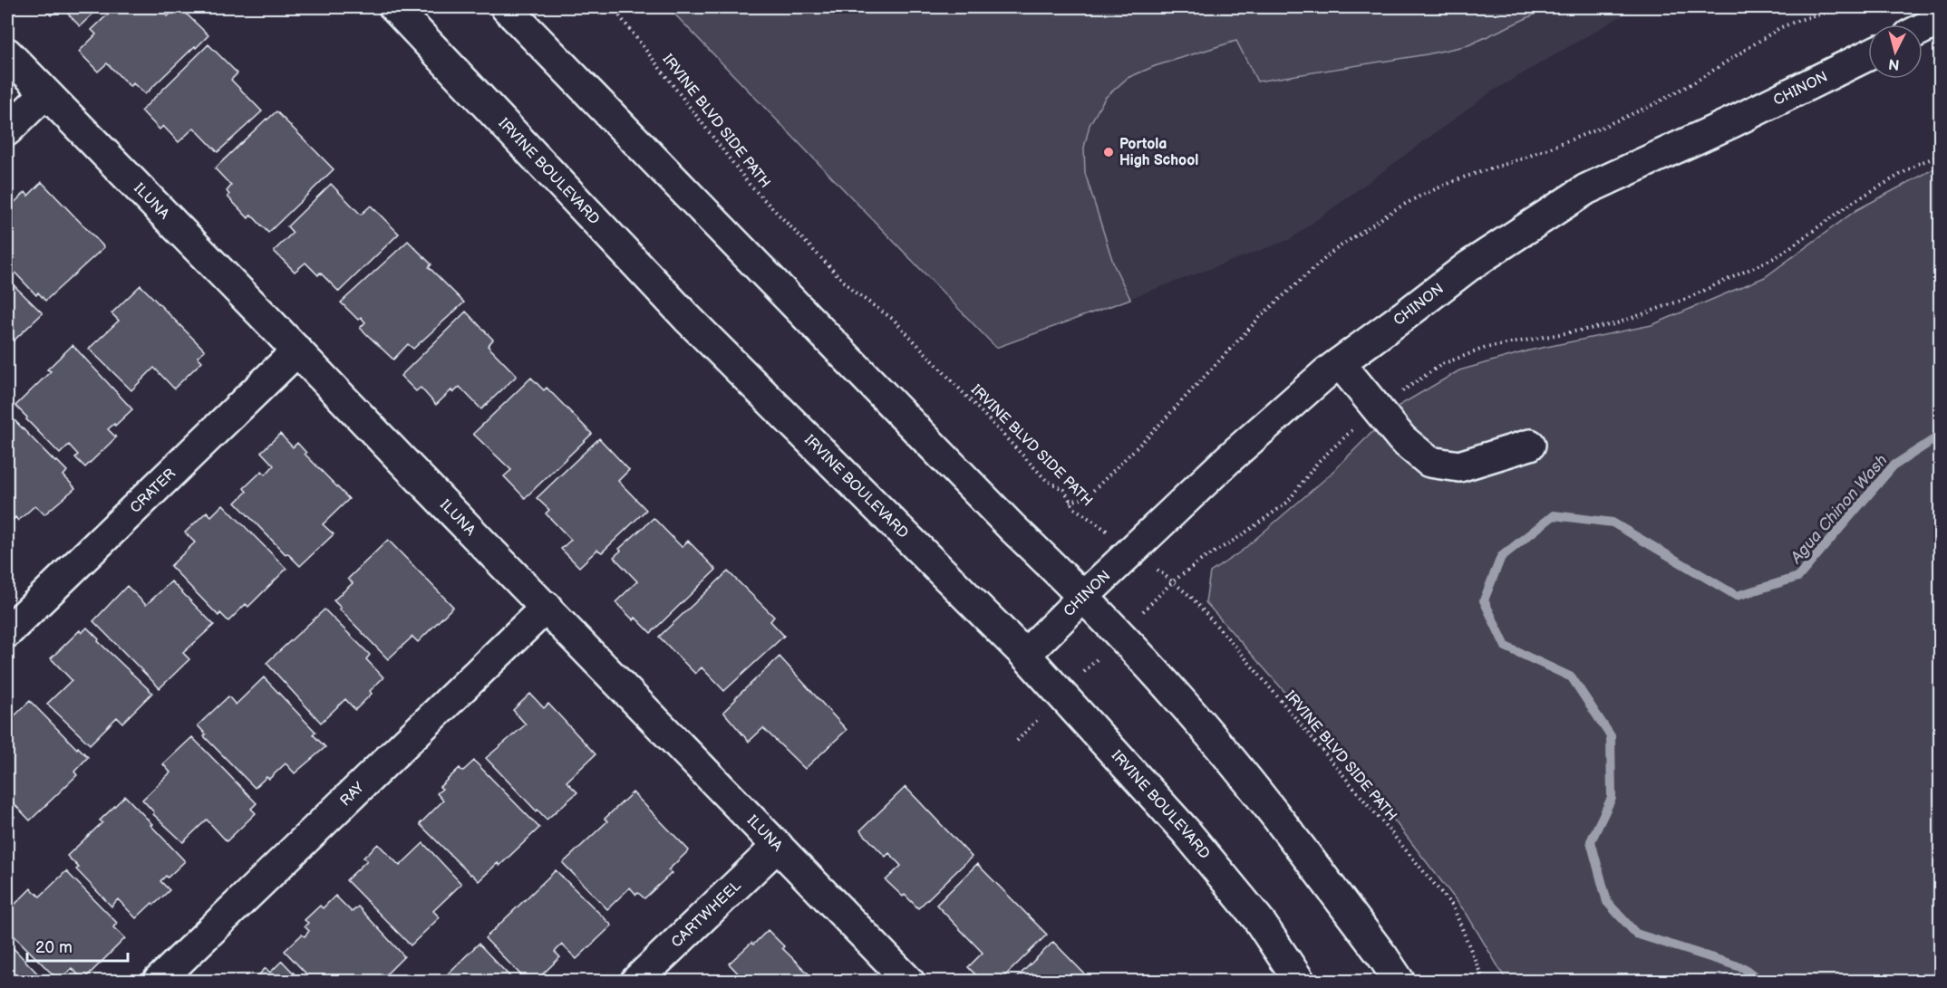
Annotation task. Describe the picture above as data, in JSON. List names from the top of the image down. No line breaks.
{"streets":{"street":["CHINON","IRVINE BOULEVARD","ILUNA","CRATER","RAY","CARTWHEEL"],"path":["IRVINE BLVD SIDE PATH"]},"crossings":[["CHINON","IRVINE BLVD SIDE PATH"],["CHINON","IRVINE BOULEVARD"],["ILUNA","CRATER"],["ILUNA","RAY"],["ILUNA","CARTWHEEL"]],"water":["Agua Chinon Wash"],"places":["Portola High School"],"scale_bar":"20 m","north":"bottom"}
